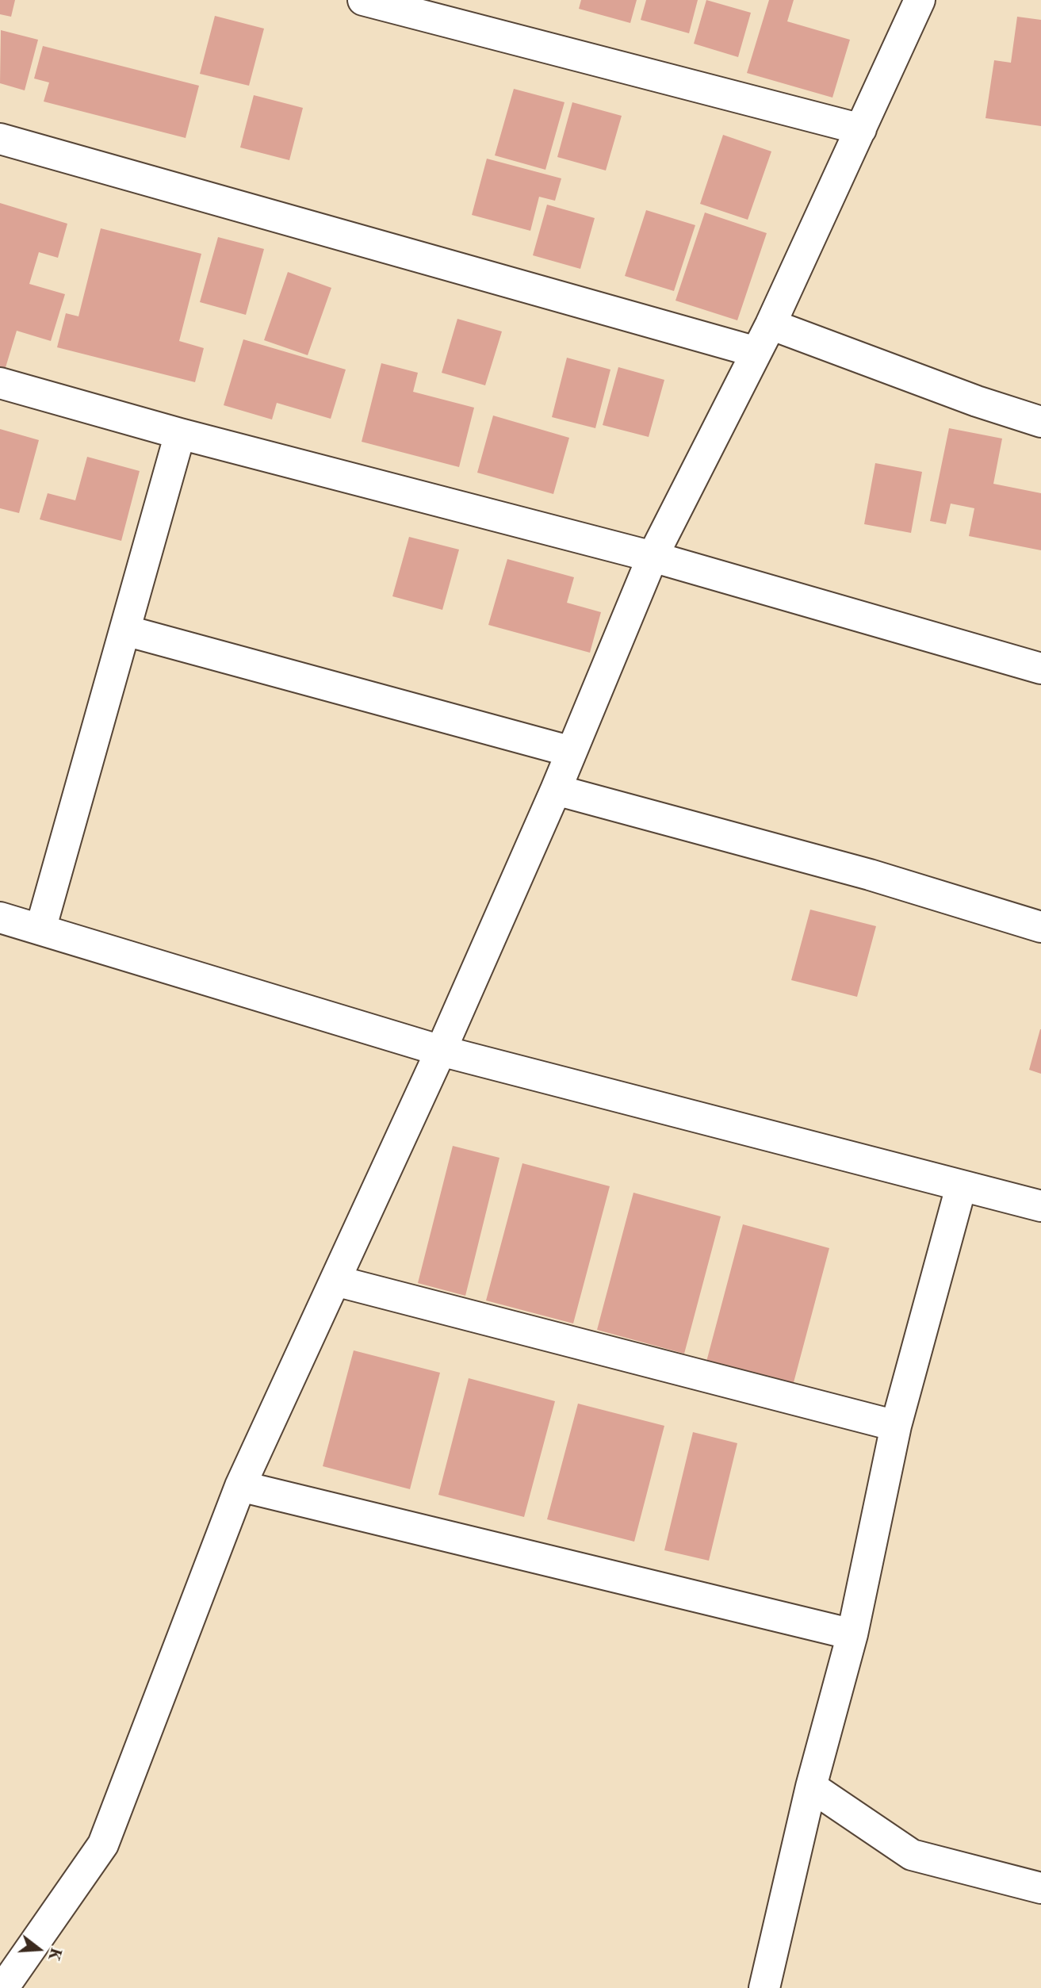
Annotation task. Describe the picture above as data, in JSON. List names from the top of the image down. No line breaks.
{"north":"right"}
